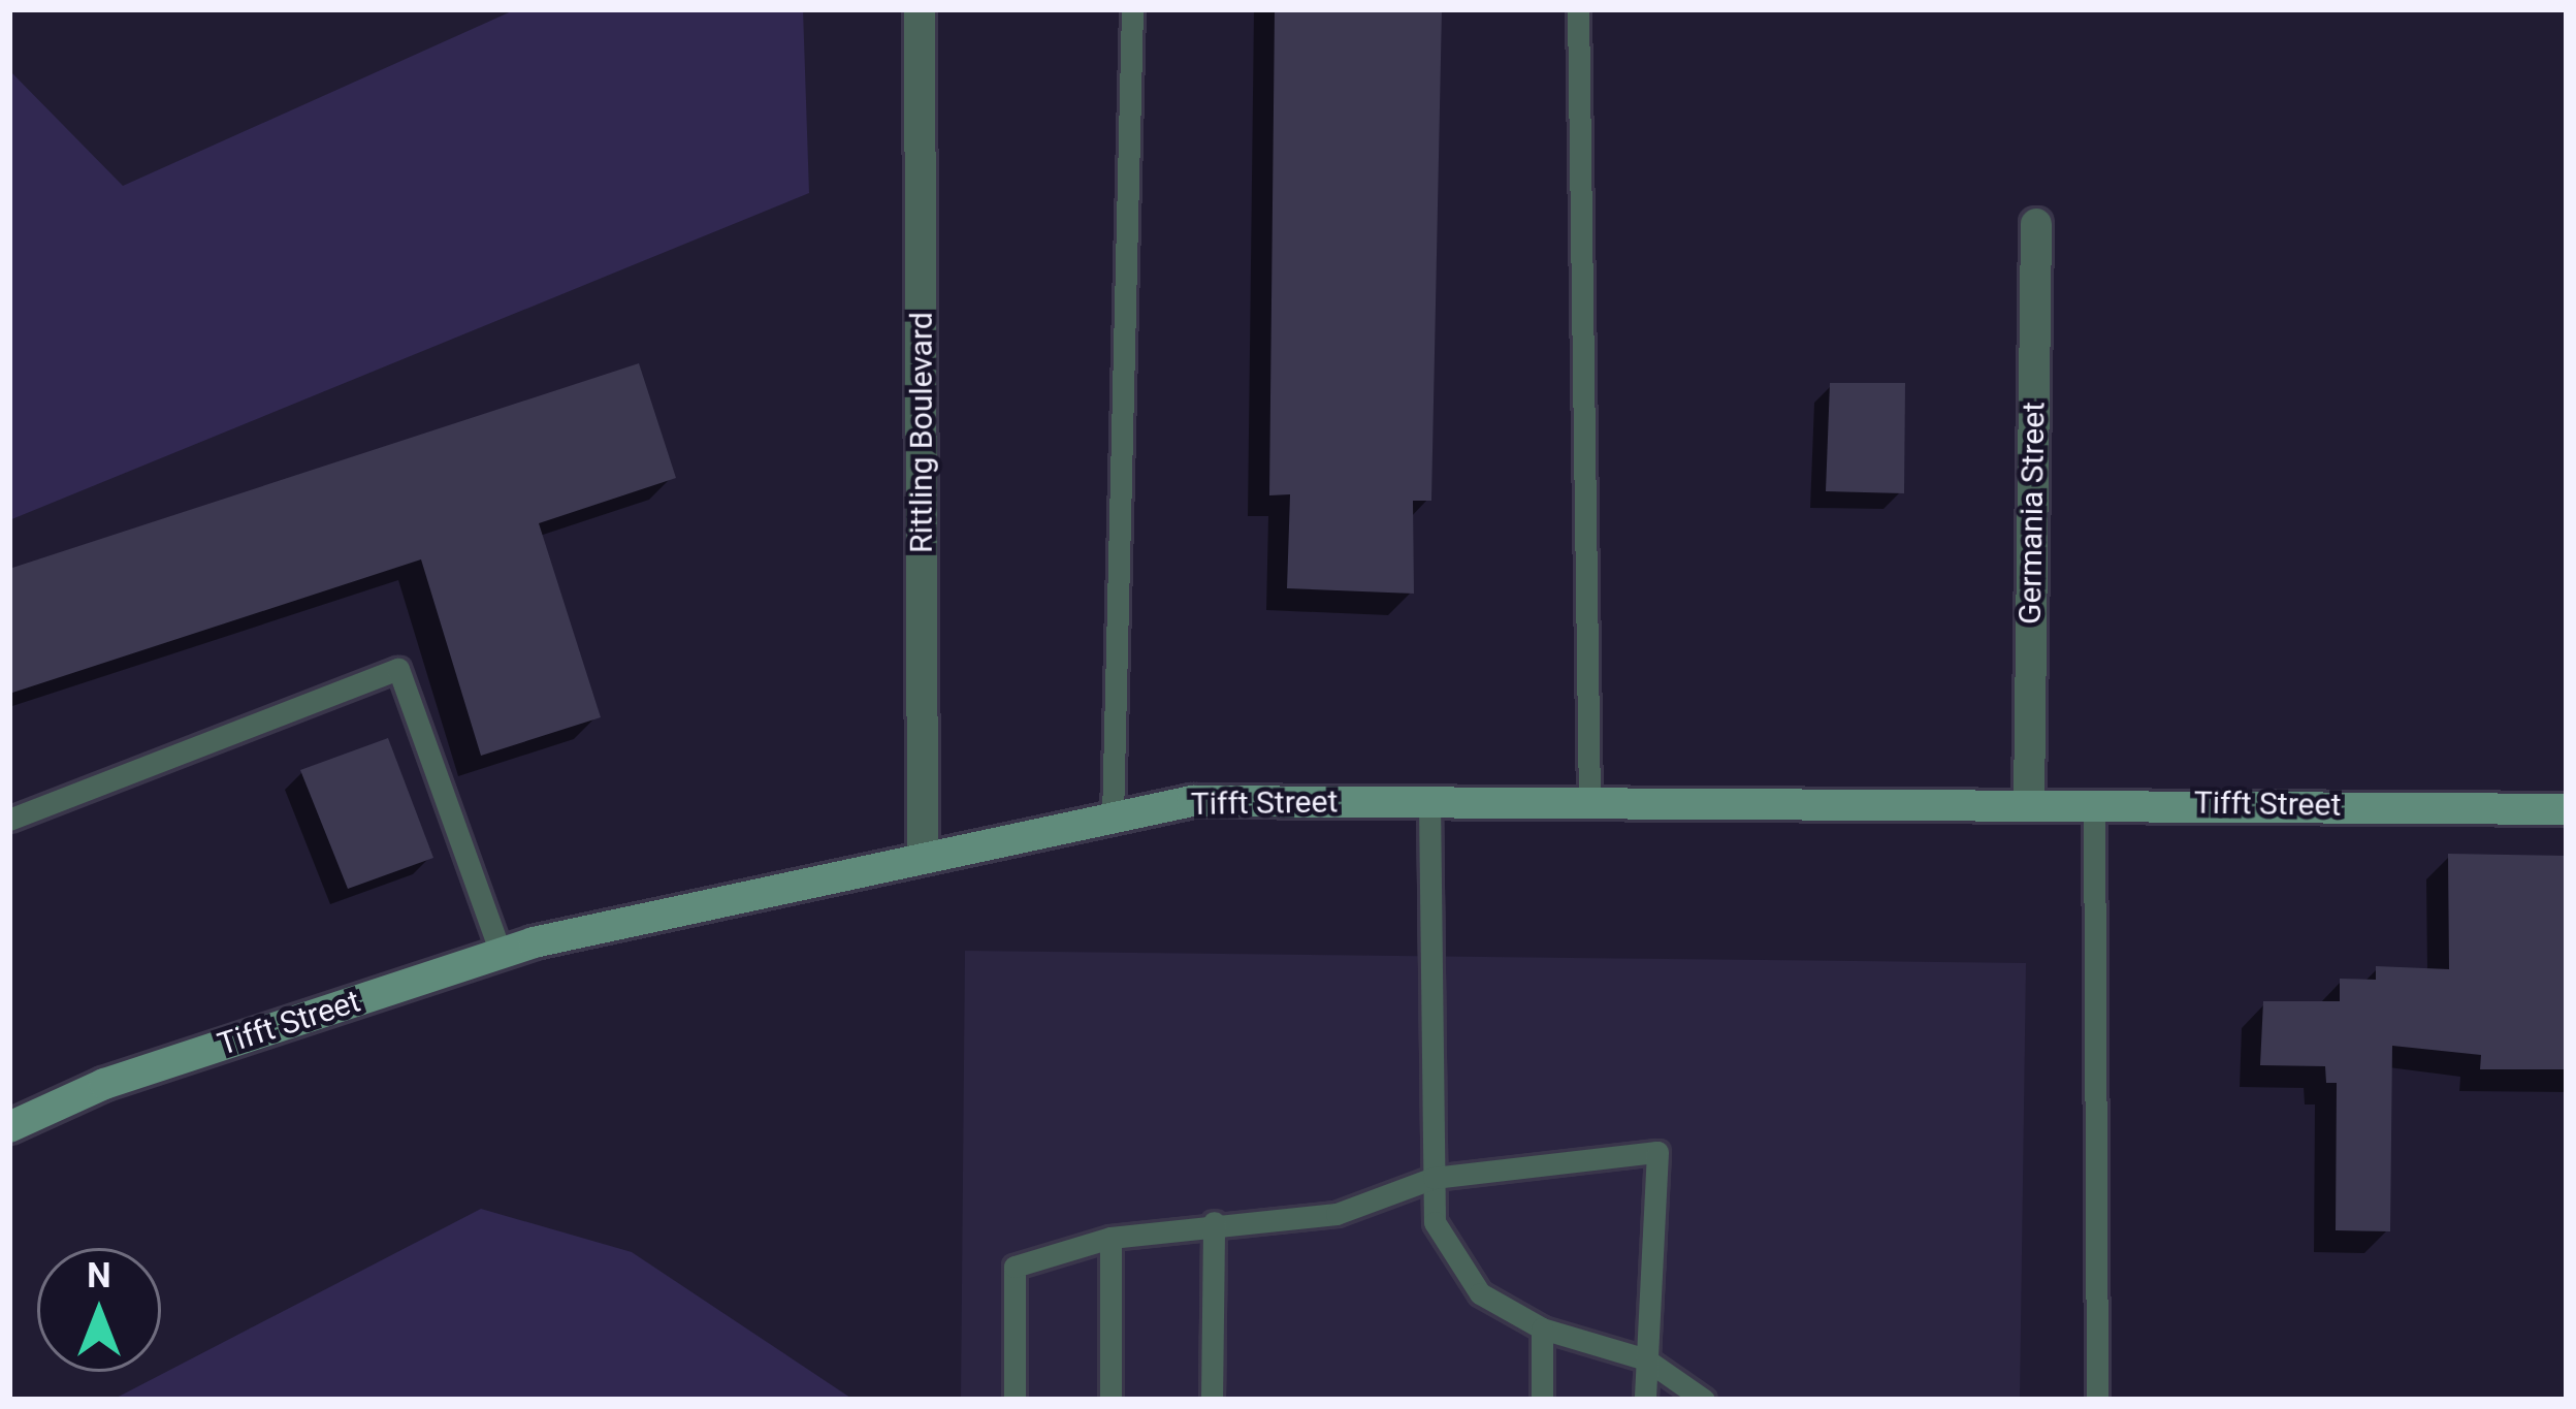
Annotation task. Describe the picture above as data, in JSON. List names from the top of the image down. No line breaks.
{"streets":{"street":["Rittling Boulevard","Germania Street","Tifft Street"]},"crossings":[["Rittling Boulevard","Tifft Street"],["Germania Street","Tifft Street"]],"north":"top"}
